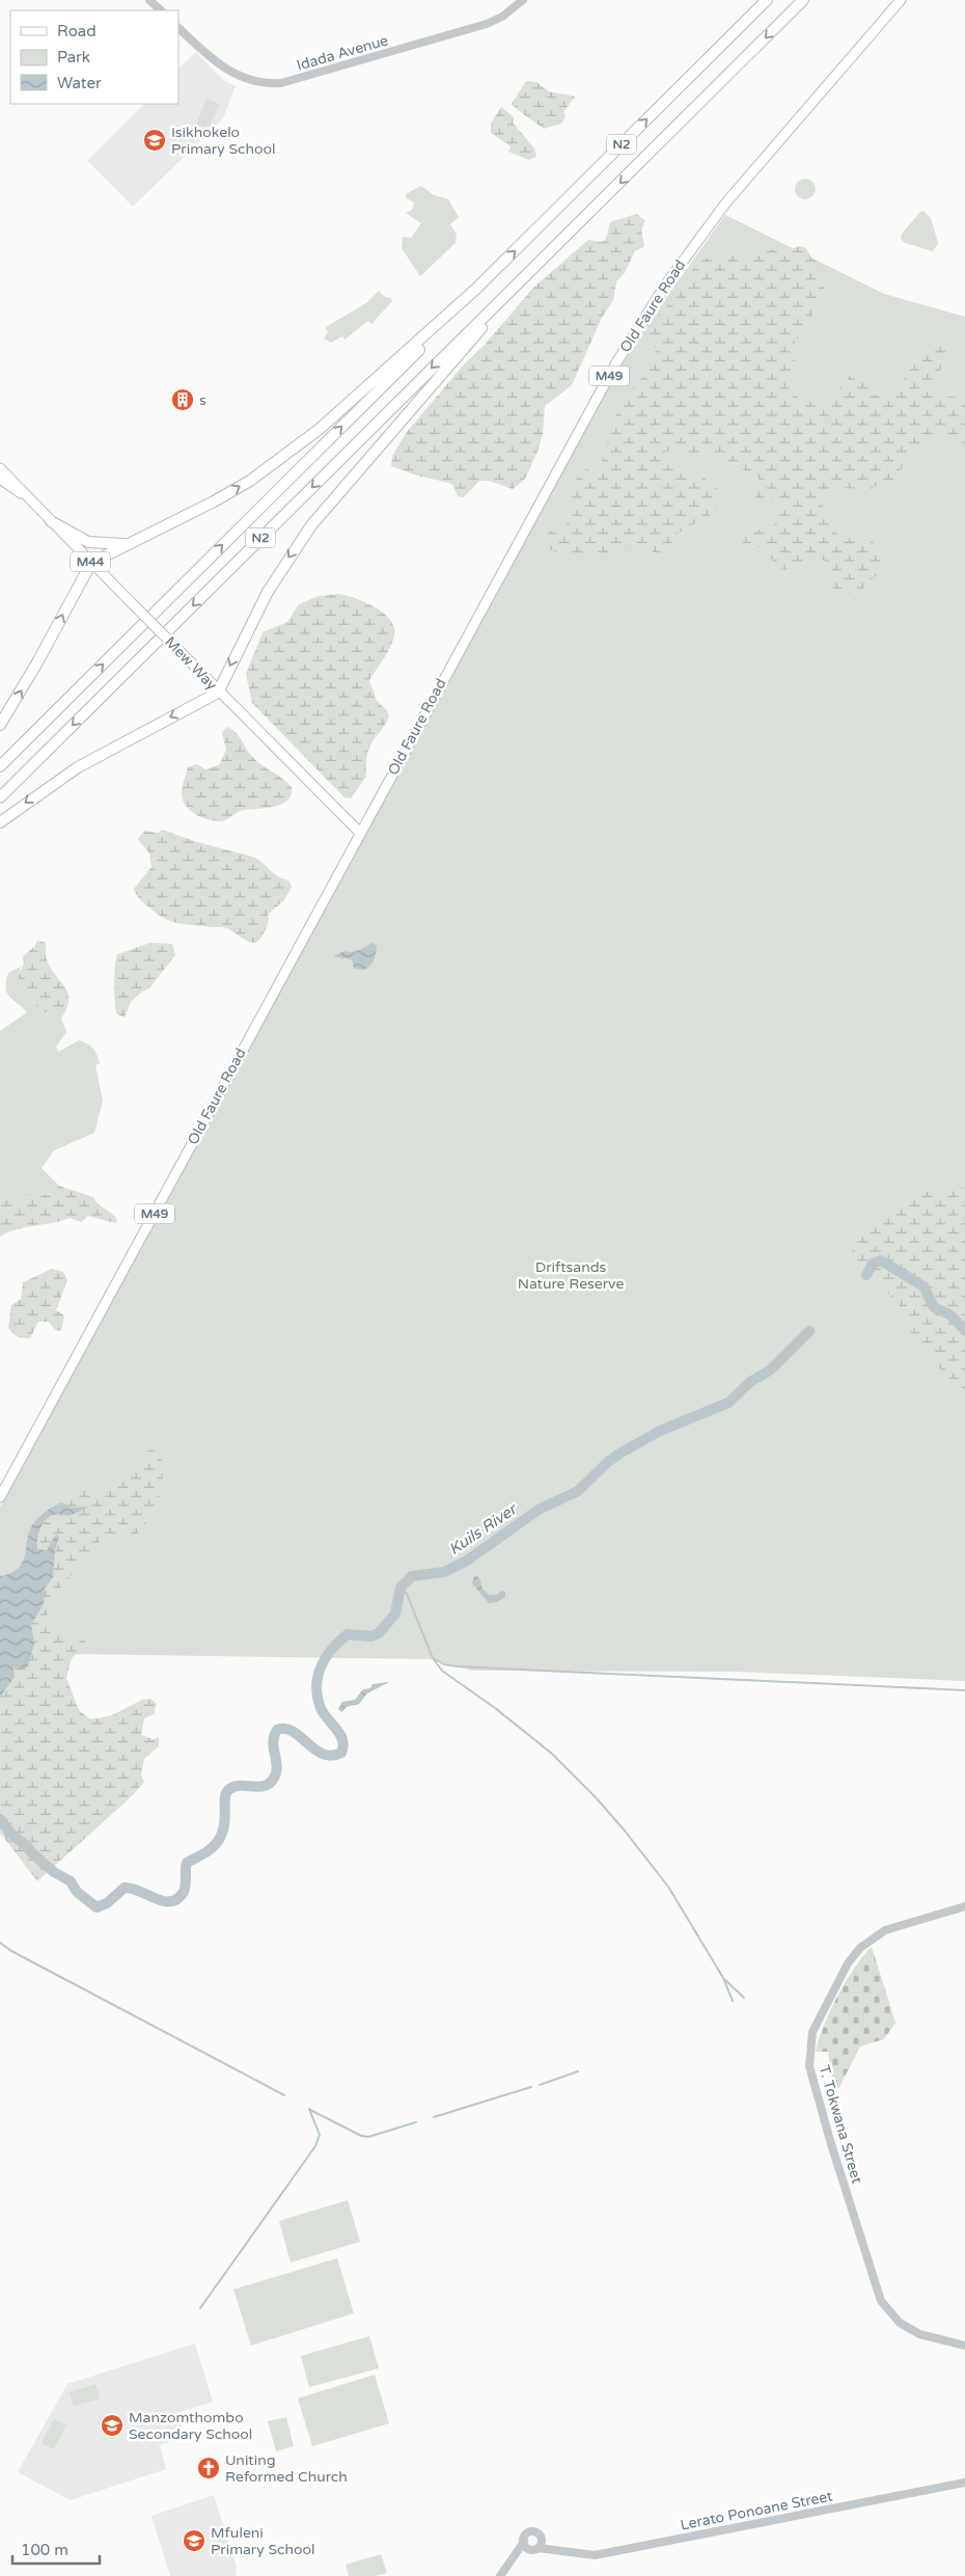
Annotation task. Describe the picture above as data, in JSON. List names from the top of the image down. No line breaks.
{"streets":{"highway":["N2"],"main road":["Old Faure Road","M49","M44","Mew Way"],"street":["Idada Avenue","T. Tokwana Street","Lerato Ponoane Street"]},"crossings":[["Old Faure Road","Mew Way"]],"water":["Kuils River"],"parks":["Driftsands Nature Reserve"],"places":{"school or university":["Isikhokelo Primary School","Manzomthombo Secondary School","Mfuleni Primary School"],"building":["s"],"church":["Uniting Reformed Church"]},"legend":["Road","Park","Water"],"scale_bar":"100 m"}
